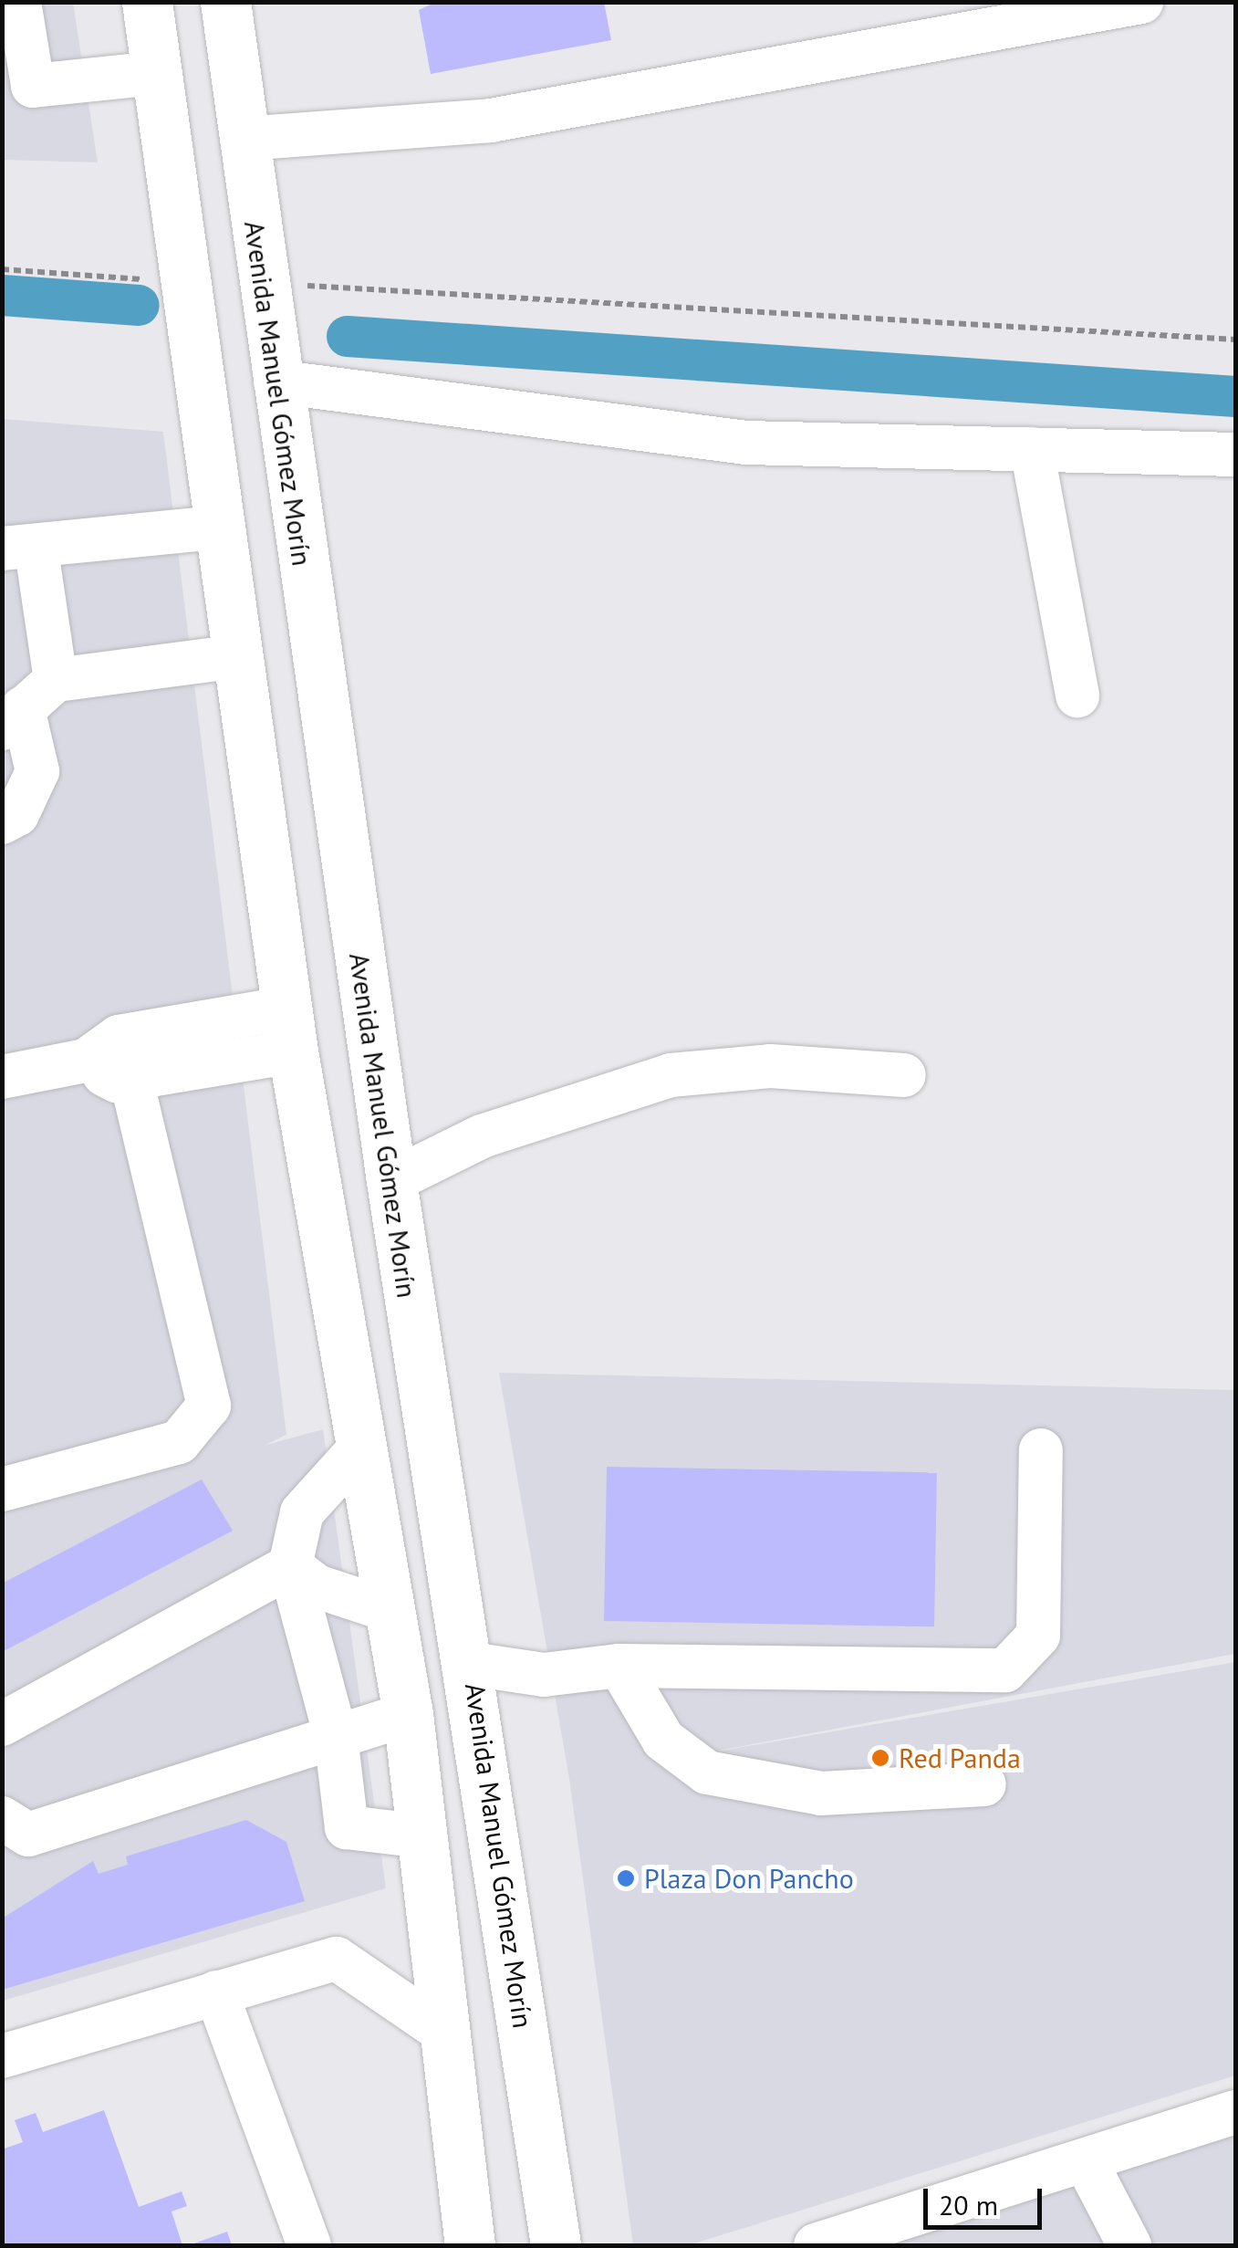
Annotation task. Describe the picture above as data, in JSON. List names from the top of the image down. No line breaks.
{"streets":{"main road":["Avenida Manuel Gómez Morín"]},"places":["Red Panda","Plaza Don Pancho"],"scale_bar":"20 m"}
